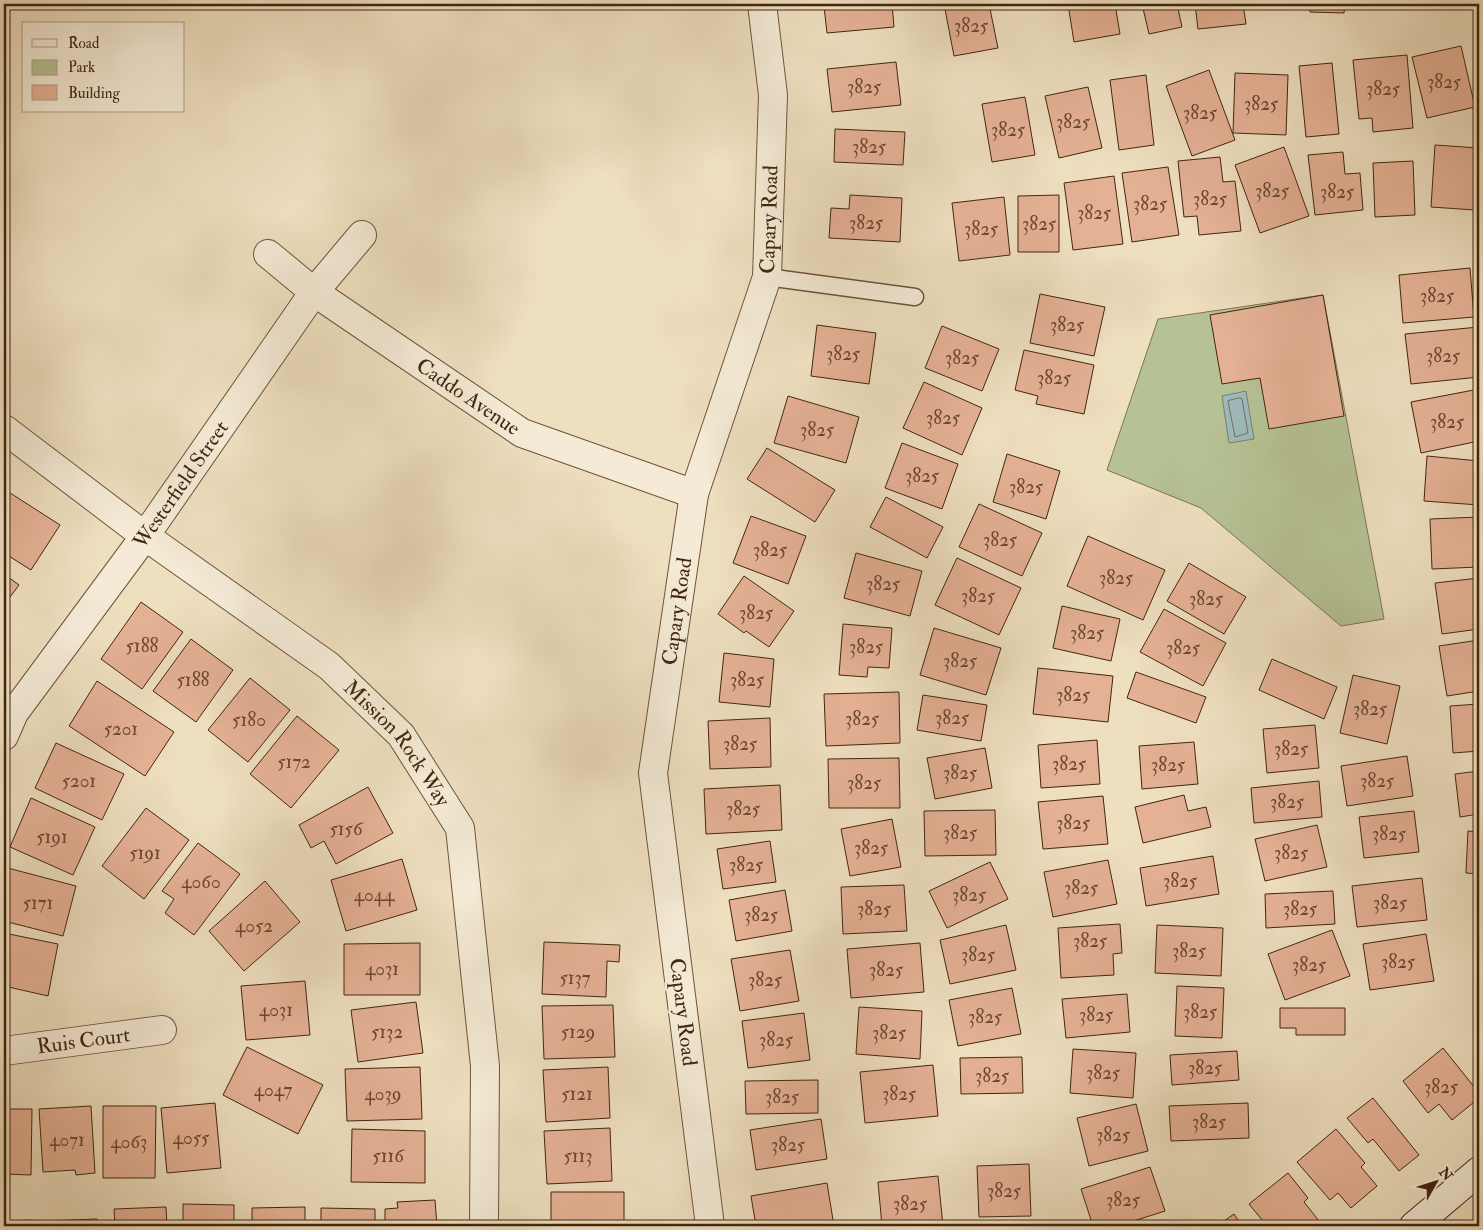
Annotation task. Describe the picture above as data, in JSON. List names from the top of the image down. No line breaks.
{"streets":{"street":["Capary Road","Caddo Avenue","Westerfield Street","Mission Rock Way","Ruis Court"]},"crossings":[["Capary Road","Caddo Avenue"],["Caddo Avenue","Westerfield Street"],["Westerfield Street","Mission Rock Way"]],"house_numbers":["3825","3825","3825","3825","3825","3825","3825","3825","3825","3825","3825","3825","3825","3825","3825","3825","3825","3825","3825","3825","3825","3825","3825","3825","3825","3825","3825","3825","3825","3825","3825","3825","3825","3825","3825","3825","5188","3825","3825","3825","5188","3825","3825","3825","3825","3825","5180","5201","3825","3825","5172","3825","3825","3825","5201","3825","3825","3825","3825","3825","5156","3825","3825","5191","3825","5191","3825","3825","3825","4060","3825","4044","3825","5171","3825","3825","3825","3825","4052","3825","3825","3825","3825","3825","4031","3825","5137","3825","4031","3825","3825","3825","5132","5129","3825","3825","3825","3825","3825","3825","4047","4039","5121","3825","3825","3825","3825","4055","4071","4063","3825","5116","5113","3825","3825","3825"],"legend":["Road","Park","Building"],"north":"top right"}
